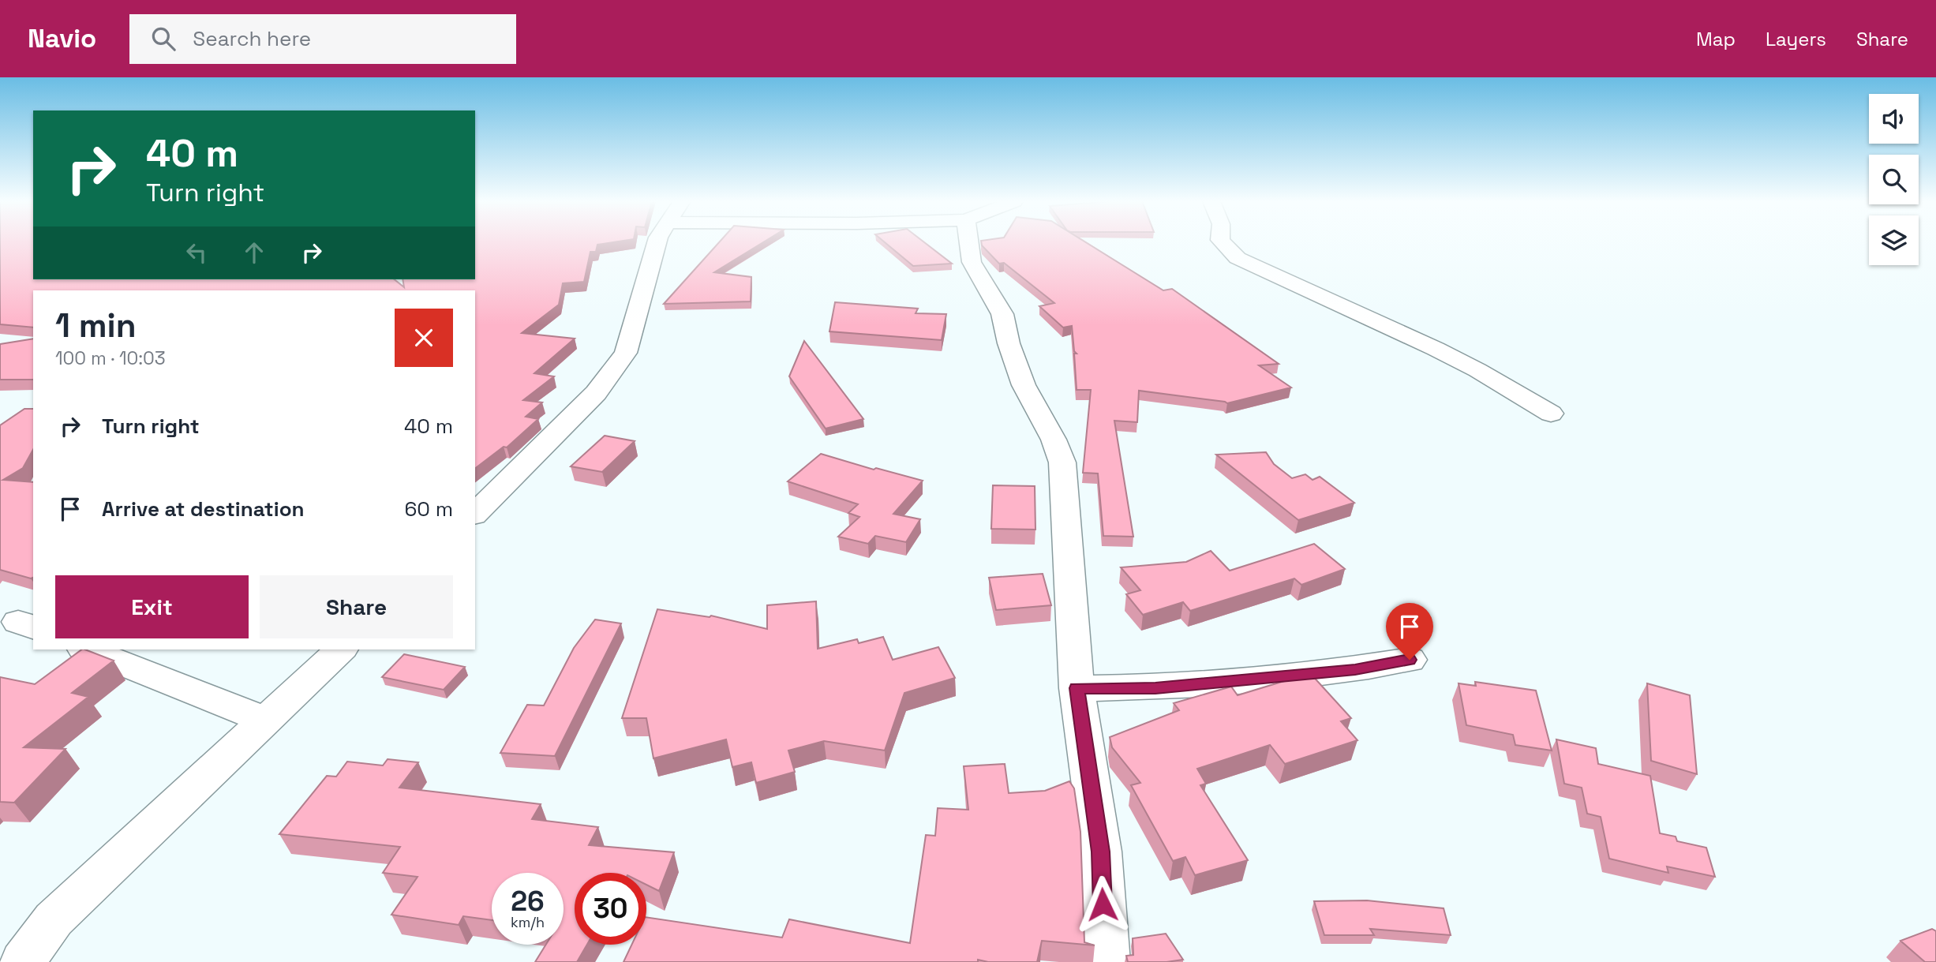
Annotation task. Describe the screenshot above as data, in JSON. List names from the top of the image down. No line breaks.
{"page":{"header":"Navio","search":"Search here","nav":["Map","Layers","Share"],"turn":["40 m","Turn right"],"heading":["1 min","100 m · 10:03"],"list":[{"name":"Turn right","value":"40 m"},{"name":"Arrive at destination","value":"60 m"}],"buttons":["Exit","Share"],"speed":"26 km/h","limit":"30"}}
